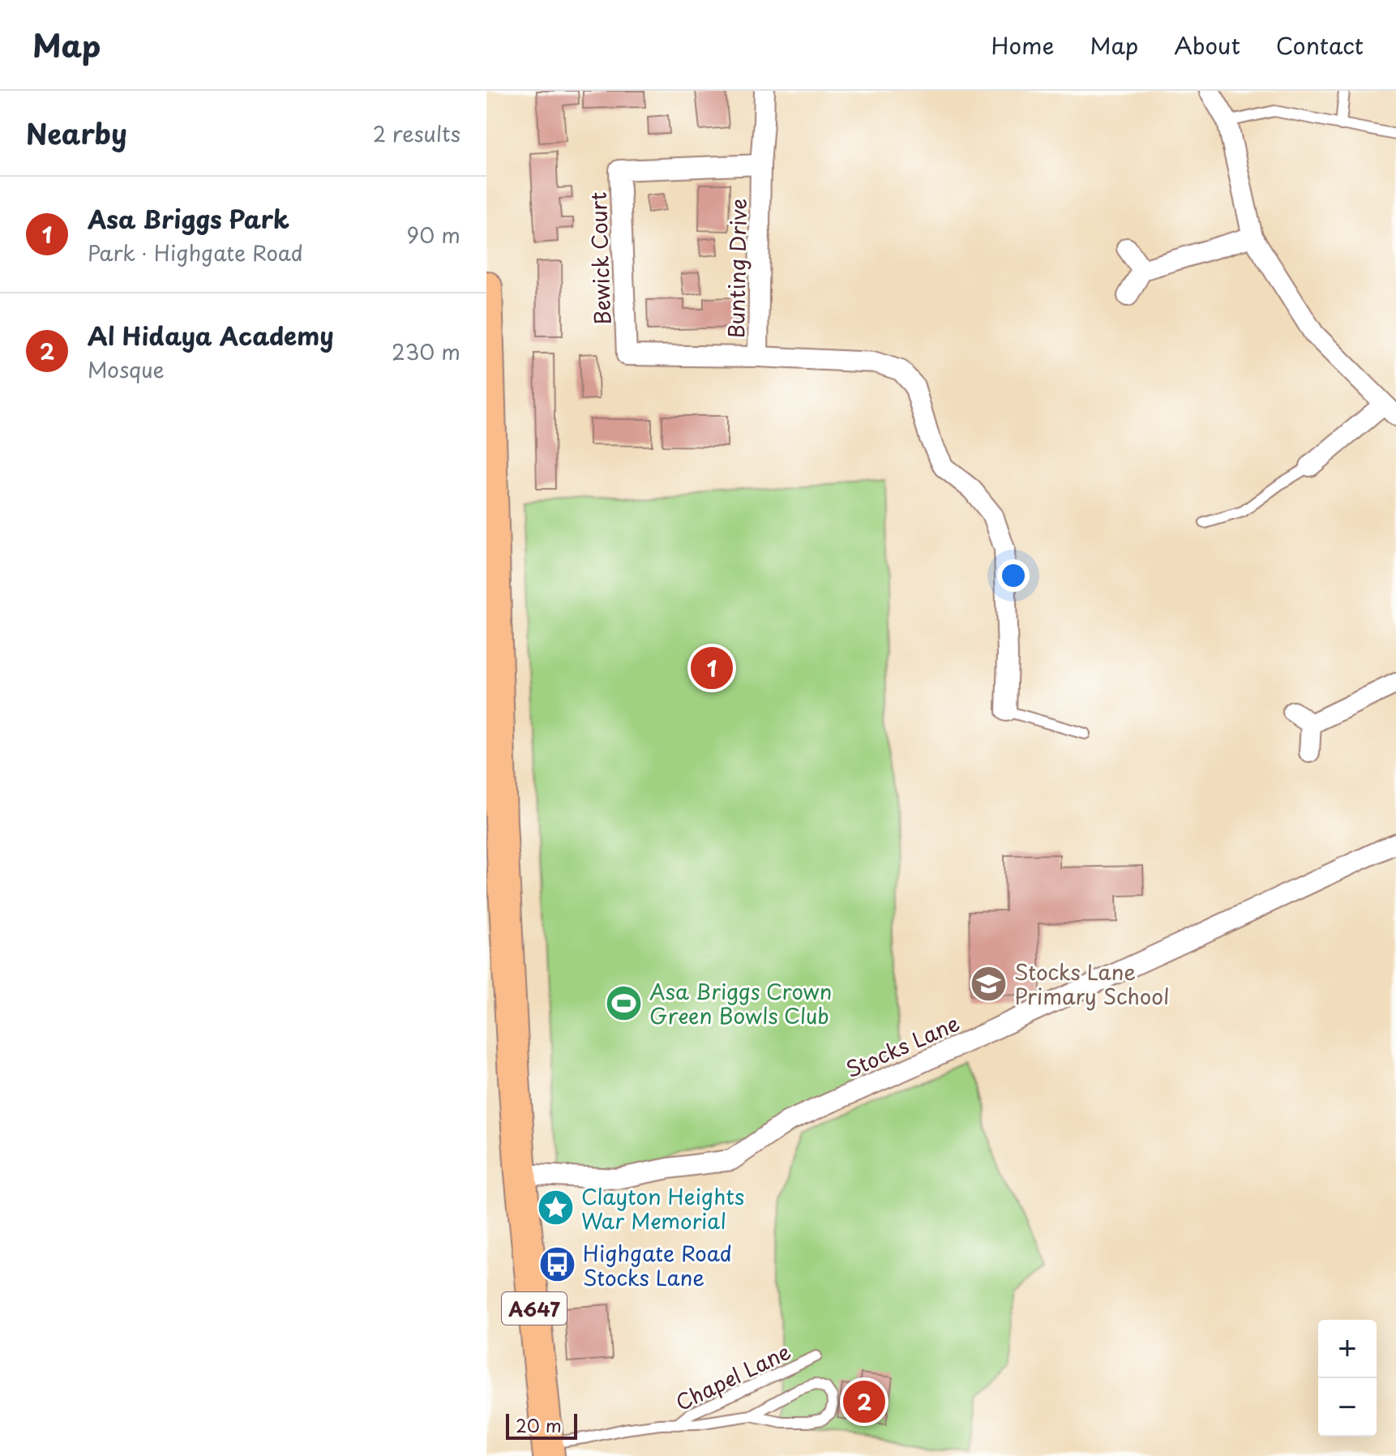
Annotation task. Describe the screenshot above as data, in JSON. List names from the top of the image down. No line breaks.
{"streets":{"main road":["A647"],"street":["Bewick Court","Bunting Drive","Stocks Lane"],"lane":["Chapel Lane"]},"crossings":[["Bewick Court","Bunting Drive"],["Stocks Lane","A647"],["A647","Chapel Lane"]],"places":{"school or university":["Stocks Lane Primary School"],"sports":["Asa Briggs Crown Green Bowls Club"],"place":["Clayton Heights War Memorial"],"bus stop":["Highgate Road Stocks Lane"]},"scale_bar":"20 m","page":{"header":"Map","nav":["Home","Map","About","Contact"],"heading":["Nearby","2 results"],"list":[{"mark":"1","name":"Asa Briggs Park","note":"Park · Highgate Road","value":"90 m"},{"mark":"2","name":"Al Hidaya Academy","note":"Mosque","value":"230 m"}],"pins":["1","2"],"map_buttons":["+","−"],"scale":"20 m"}}
